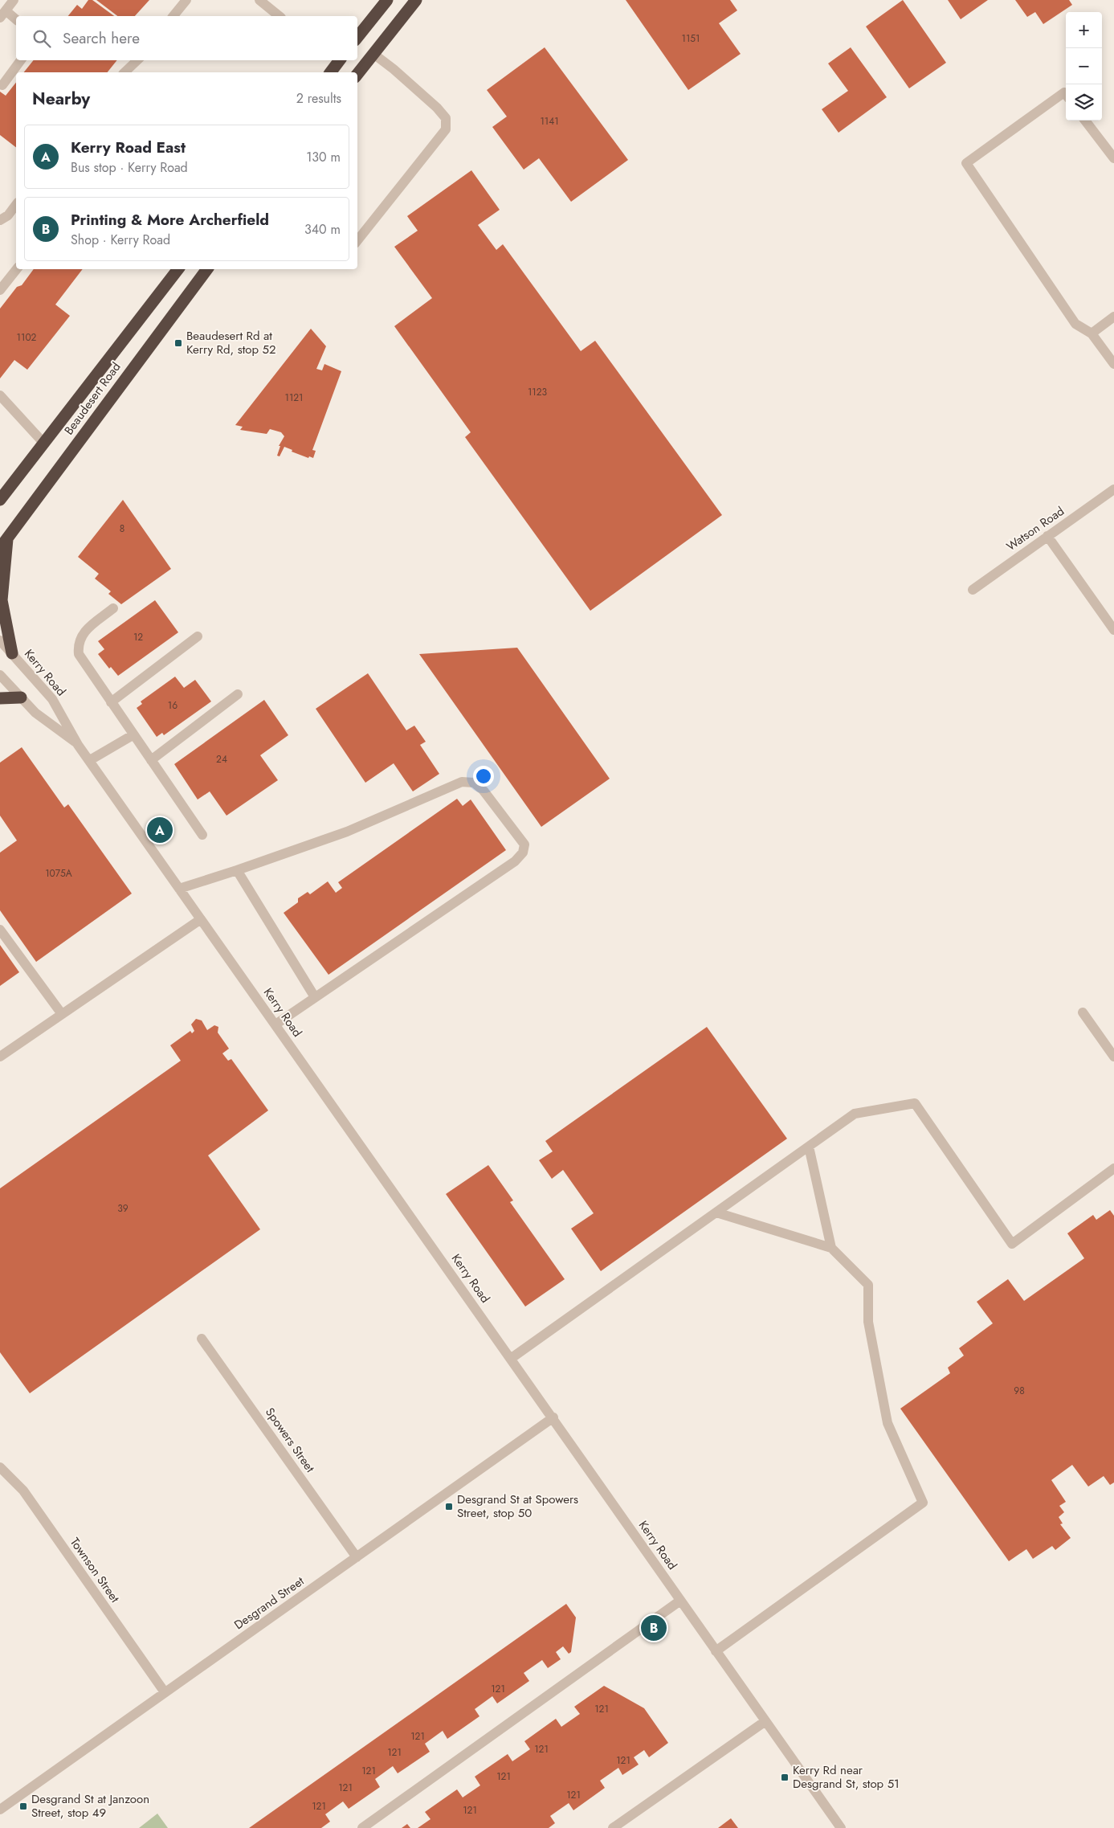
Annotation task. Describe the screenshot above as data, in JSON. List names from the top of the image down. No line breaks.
{"streets":{"highway":["Beaudesert Road"],"street":["Watson Road","Kerry Road","Spowers Street","Townson Street","Desgrand Street"]},"crossings":[["Kerry Road","Desgrand Street"],["Spowers Street","Desgrand Street"],["Townson Street","Desgrand Street"]],"places":{"transit":["Beaudesert Rd at Kerry Rd, stop 52","Desgrand St at Spowers Street, stop 50","Kerry Rd near Desgrand St, stop 51","Desgrand St at Janzoon Street, stop 49"]},"house_numbers":["1151","1141","1102","1123","1121","8","12","16","24","1075A","39","98","121","121","121","121","121","121","121","121","121","121","121","121"],"page":{"map_buttons":["+","−"],"search":"Search here","heading":["Nearby","2 results"],"list":[{"mark":"A","name":"Kerry Road East","note":"Bus stop · Kerry Road","value":"130 m"},{"mark":"B","name":"Printing & More Archerfield","note":"Shop · Kerry Road","value":"340 m"}],"pins":["A","B"]}}
